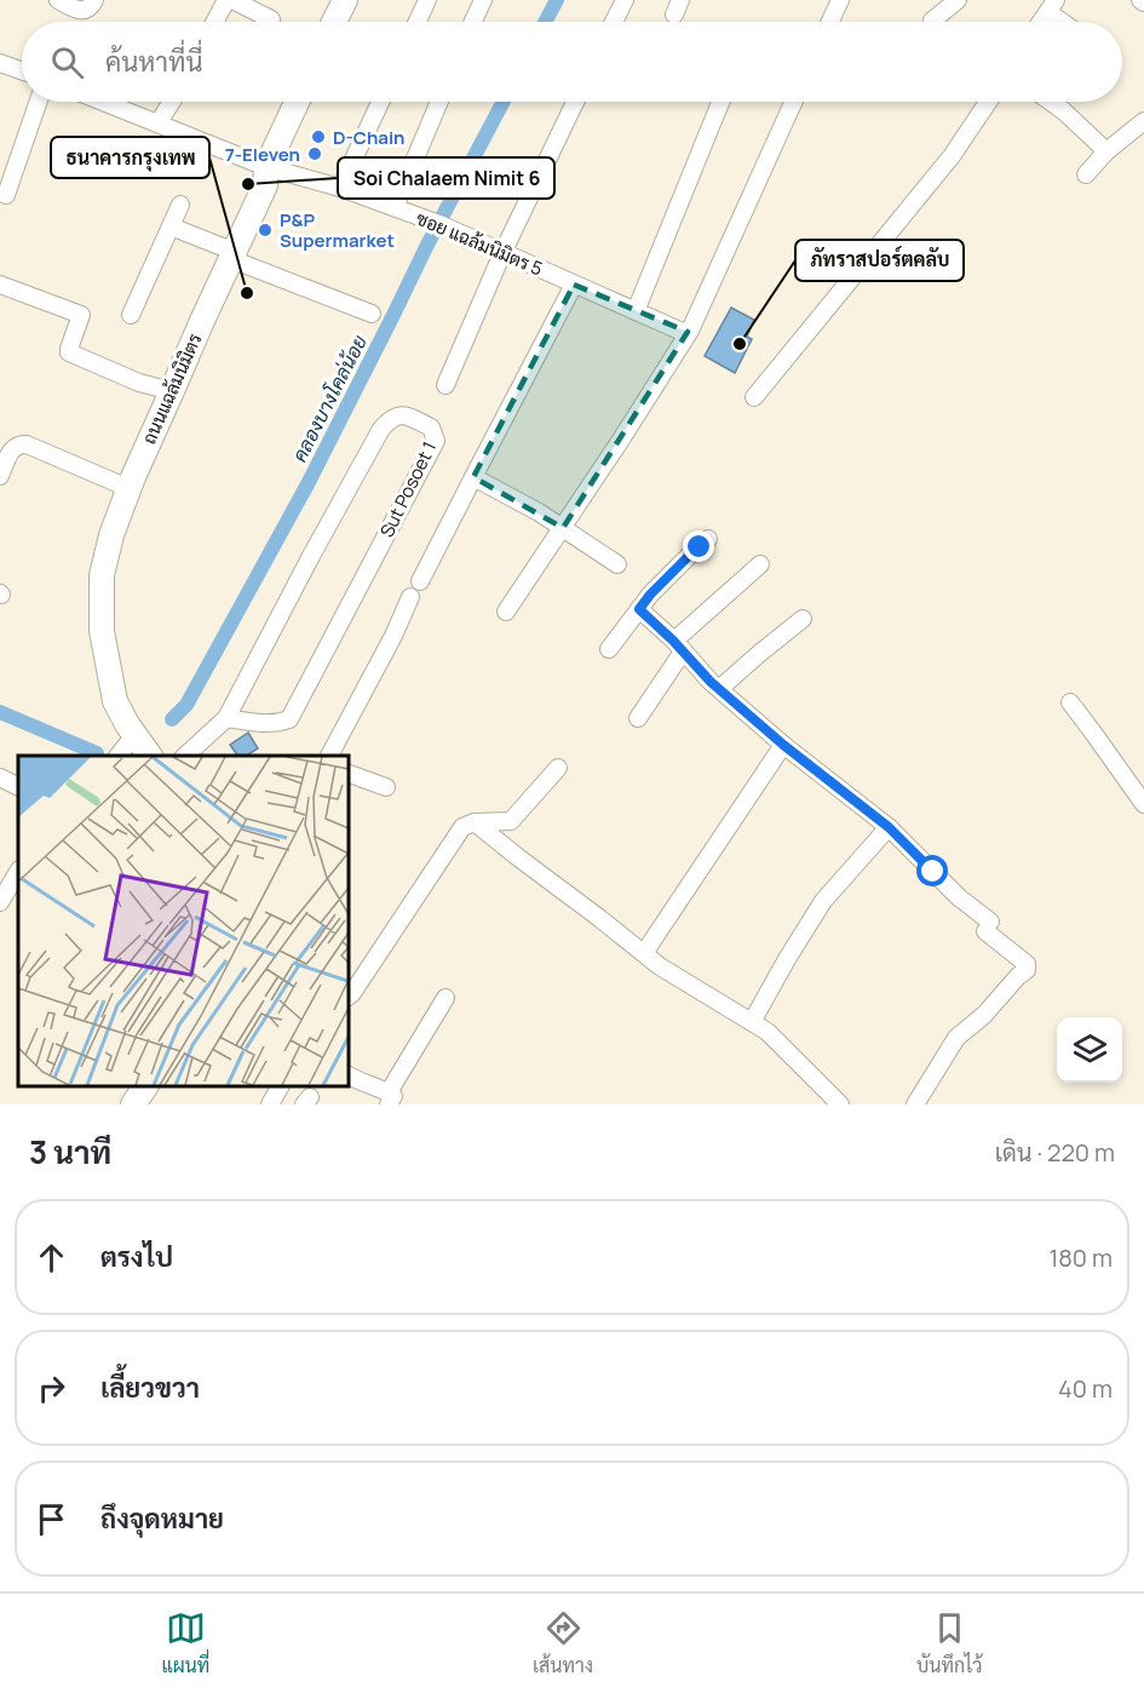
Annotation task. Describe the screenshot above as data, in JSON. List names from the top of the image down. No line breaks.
{"streets":{"street":["ซอย แฉล้มนิมิตร 5","ถนนแฉล้มนิมิตร","Sut Posoet 1"]},"crossings":[["ซอย แฉล้มนิมิตร 5","ถนนแฉล้มนิมิตร"]],"water":["คลองบางโคล่น้อย"],"places":["D-Chain","7-Eleven","Soi Chalaem Nimit 6","P&P Supermarket","ธนาคารกรุงเทพ","ภัทราสปอร์ตคลับ"],"page":{"search":"ค้นหาที่นี่","heading":["3 นาที","เดิน · 220 m"],"list":[["ตรงไป","180 m"],["เลี้ยวขวา","40 m"],"ถึงจุดหมาย"],"nav":["แผนที่","เส้นทาง","บันทึกไว้"]}}
